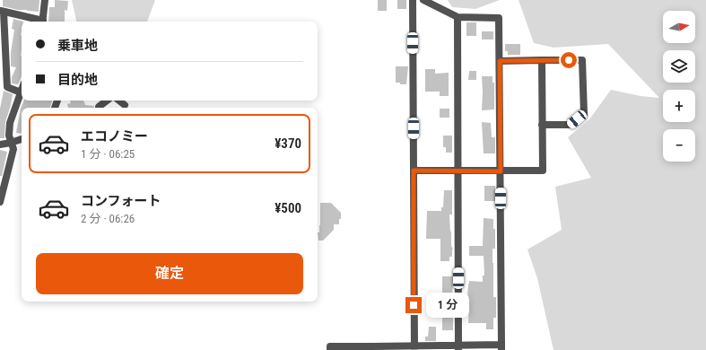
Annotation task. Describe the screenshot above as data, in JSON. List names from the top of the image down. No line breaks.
{"north":"right","page":{"map_buttons":["+","−"],"banner":["乗車地","目的地"],"list":[{"name":"エコノミー","note":"1 分 · 06:25","value":"¥370"},{"name":"コンフォート","note":"2 分 · 06:26","value":"¥500"}],"buttons":"確定","bubble":"1 分"}}
